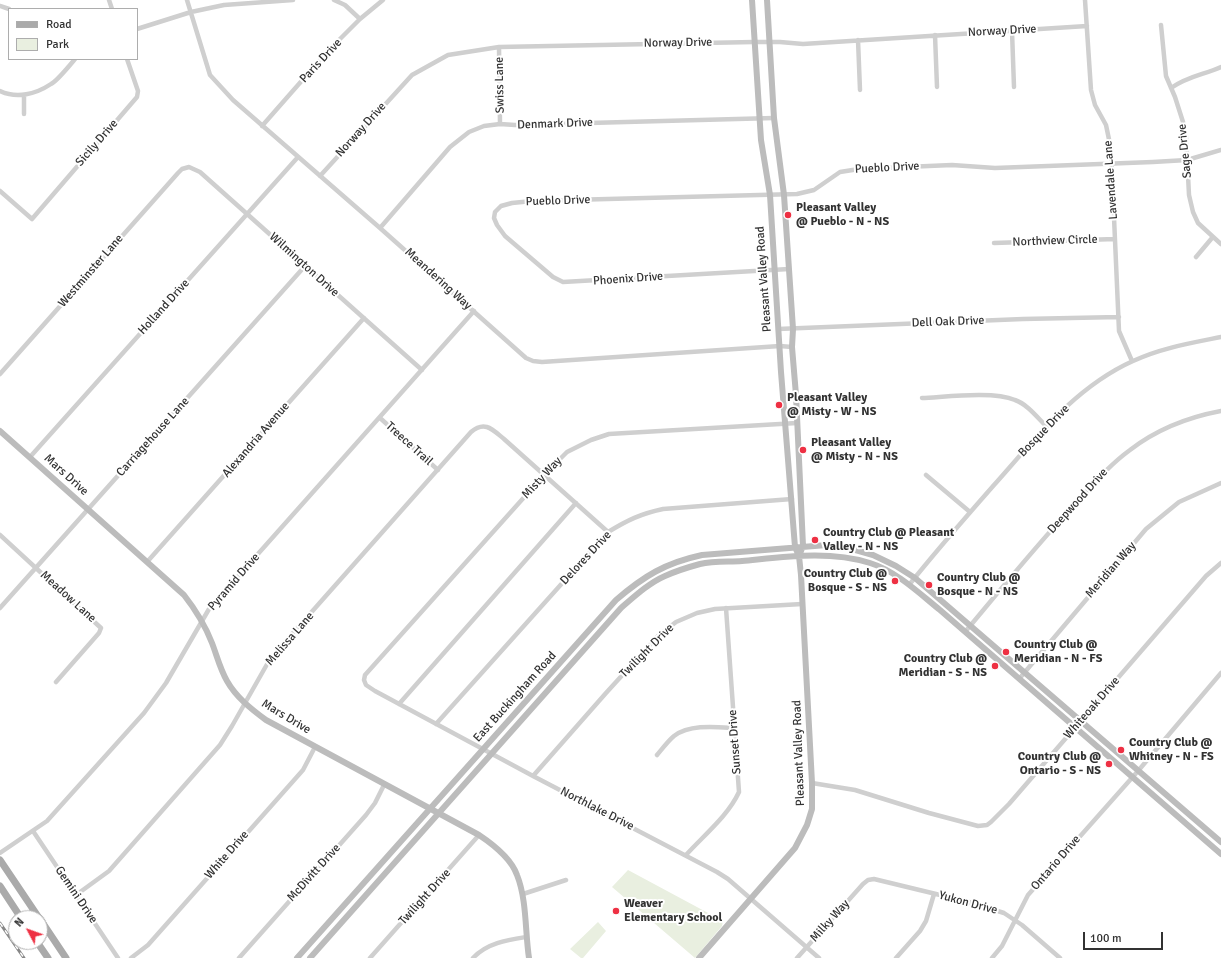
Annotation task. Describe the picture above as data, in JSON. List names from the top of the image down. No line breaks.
{"streets":{"main road":["Pleasant Valley Road","Mars Drive","East Buckingham Road"],"street":["Norway Drive","Paris Drive","Swiss Lane","Denmark Drive","Sicily Drive","Sage Drive","Pueblo Drive","Lavendale Lane","Northview Circle","Wilmington Drive","Westminster Lane","Meandering Way","Phoenix Drive","Holland Drive","Dell Oak Drive","Bosque Drive","Carriagehouse Lane","Alexandria Avenue","Treece Trail","Misty Way","Deepwood Drive","Delores Drive","Meridian Way","Pyramid Drive","Meadow Lane","Melissa Lane","Twilight Drive","Whiteoak Drive","Sunset Drive","Northlake Drive","White Drive","Ontario Drive","McDivitt Drive","Gemini Drive","Yukon Drive","Milky Way"]},"crossings":[["Norway Drive","Swiss Lane"],["Norway Drive","Lavendale Lane"],["Norway Drive","Meandering Way"],["Norway Drive","Pleasant Valley Road"],["Paris Drive","Meandering Way"],["Swiss Lane","Denmark Drive"],["Denmark Drive","Meandering Way"],["Denmark Drive","Pleasant Valley Road"],["Sage Drive","Pueblo Drive"],["Pueblo Drive","Lavendale Lane"],["Pueblo Drive","Phoenix Drive"],["Pueblo Drive","Pleasant Valley Road"],["Lavendale Lane","Northview Circle"],["Lavendale Lane","Dell Oak Drive"],["Lavendale Lane","Bosque Drive"],["Wilmington Drive","Westminster Lane"],["Wilmington Drive","Holland Drive"],["Wilmington Drive","Carriagehouse Lane"],["Wilmington Drive","Alexandria Avenue"],["Wilmington Drive","Pyramid Drive"],["Meandering Way","Pleasant Valley Road"],["Meandering Way","Holland Drive"],["Meandering Way","Pyramid Drive"],["Phoenix Drive","Pleasant Valley Road"],["Pleasant Valley Road","Dell Oak Drive"],["Pleasant Valley Road","Misty Way"],["Pleasant Valley Road","Delores Drive"],["Pleasant Valley Road","Twilight Drive"],["Pleasant Valley Road","East Buckingham Road"],["Pleasant Valley Road","Whiteoak Drive"],["Pleasant Valley Road","Northlake Drive"],["Holland Drive","Mars Drive"],["Bosque Drive","East Buckingham Road"],["Carriagehouse Lane","Mars Drive"],["Carriagehouse Lane","Meadow Lane"],["Alexandria Avenue","Mars Drive"],["Treece Trail","Pyramid Drive"],["Treece Trail","Melissa Lane"],["Mars Drive","Pyramid Drive"],["Mars Drive","Melissa Lane"],["Mars Drive","Twilight Drive"],["Mars Drive","East Buckingham Road"],["Mars Drive","White Drive"],["Mars Drive","McDivitt Drive"],["Misty Way","Melissa Lane"],["Misty Way","Northlake Drive"],["Deepwood Drive","East Buckingham Road"],["Delores Drive","Northlake Drive"],["Meridian Way","East Buckingham Road"],["Pyramid Drive","Gemini Drive"],["Melissa Lane","Gemini Drive"],["Twilight Drive","Sunset Drive"],["Twilight Drive","Northlake Drive"],["East Buckingham Road","Whiteoak Drive"],["East Buckingham Road","Northlake Drive"],["East Buckingham Road","Ontario Drive"],["Sunset Drive","Northlake Drive"],["Northlake Drive","Milky Way"],["Ontario Drive","Yukon Drive"],["Yukon Drive","Milky Way"]],"places":["Pleasant Valley @ Pueblo - N - NS","Pleasant Valley @ Misty - W - NS","Pleasant Valley @ Misty - N - NS","Country Club @ Pleasant Valley - N - NS","Country Club @ Bosque - S - NS","Country Club @ Bosque - N - NS","Country Club @ Meridian - N - FS","Country Club @ Meridian - S - NS","Country Club @ Whitney - N - FS","Country Club @ Ontario - S - NS","Weaver Elementary School"],"legend":["Road","Park"],"scale_bar":"100 m","north":"top left"}
